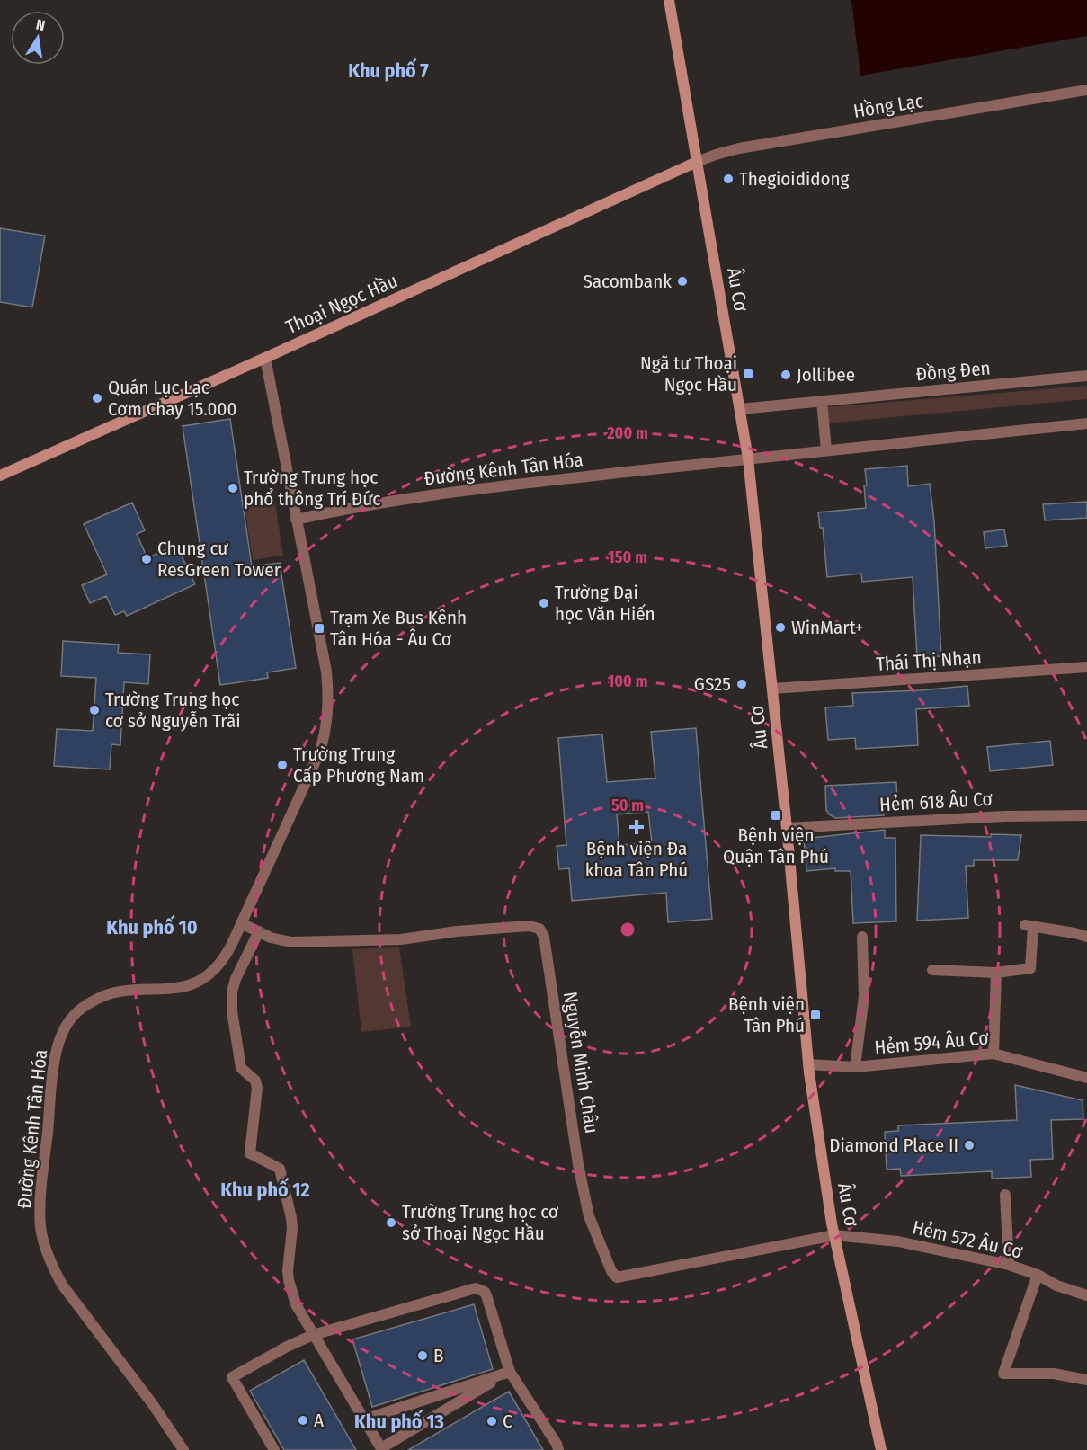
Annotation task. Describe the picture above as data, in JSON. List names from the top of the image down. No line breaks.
{"streets":{"main road":["Âu Cơ","Thoại Ngọc Hầu"],"street":["Hồng Lạc","Đồng Đen","Đường Kênh Tân Hóa","Thái Thị Nhạn","Hẻm 618 Âu Cơ","Hẻm 594 Âu Cơ","Nguyễn Minh Châu","Hẻm 572 Âu Cơ"]},"crossings":[["Hồng Lạc","Âu Cơ"],["Hồng Lạc","Thoại Ngọc Hầu"],["Âu Cơ","Thoại Ngọc Hầu"],["Âu Cơ","Đồng Đen"],["Âu Cơ","Đường Kênh Tân Hóa"],["Âu Cơ","Thái Thị Nhạn"],["Âu Cơ","Hẻm 618 Âu Cơ"],["Âu Cơ","Hẻm 594 Âu Cơ"],["Âu Cơ","Nguyễn Minh Châu"],["Âu Cơ","Hẻm 572 Âu Cơ"],["Thoại Ngọc Hầu","Đường Kênh Tân Hóa"],["Đường Kênh Tân Hóa","Nguyễn Minh Châu"],["Nguyễn Minh Châu","Hẻm 572 Âu Cơ"]],"districts":["Khu phố 7","Khu phố 10","Khu phố 12","Khu phố 13"],"places":{"other":["Thegioididong","Sacombank","Jollibee","Quán Lục Lạc Cơm Chay 15.000","Trường Trung học phổ thông Trí Đức","Chung cư ResGreen Tower","Trường Đại học Văn Hiến","WinMart+","GS25","Trường Trung học cơ sở Nguyễn Trãi","Trường Trung Cấp Phương Nam","Diamond Place II","Trường Trung học cơ sở Thoại Ngọc Hầu","B","A","C"],"transit":["Ngã tư Thoại Ngọc Hầu","Trạm Xe Bus Kênh Tân Hóa - Âu Cơ","Bệnh viện Quận Tân Phú","Bệnh viện Tân Phú"],"health":["Bệnh viện Đa khoa Tân Phú"]},"north":"top","rings":["200 m","150 m","100 m","50 m"]}
